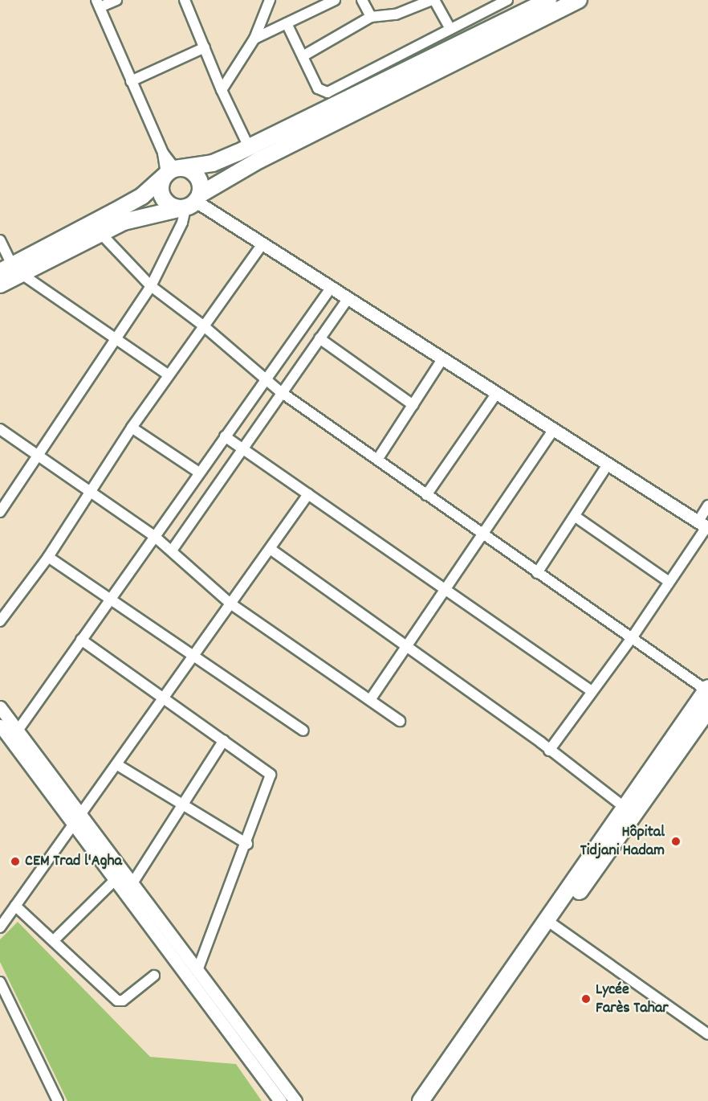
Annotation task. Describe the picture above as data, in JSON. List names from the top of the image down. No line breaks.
{"places":["Hôpital Tidjani Hadam","CEM Trad l'Agha","Lycée Farès Tahar"]}
